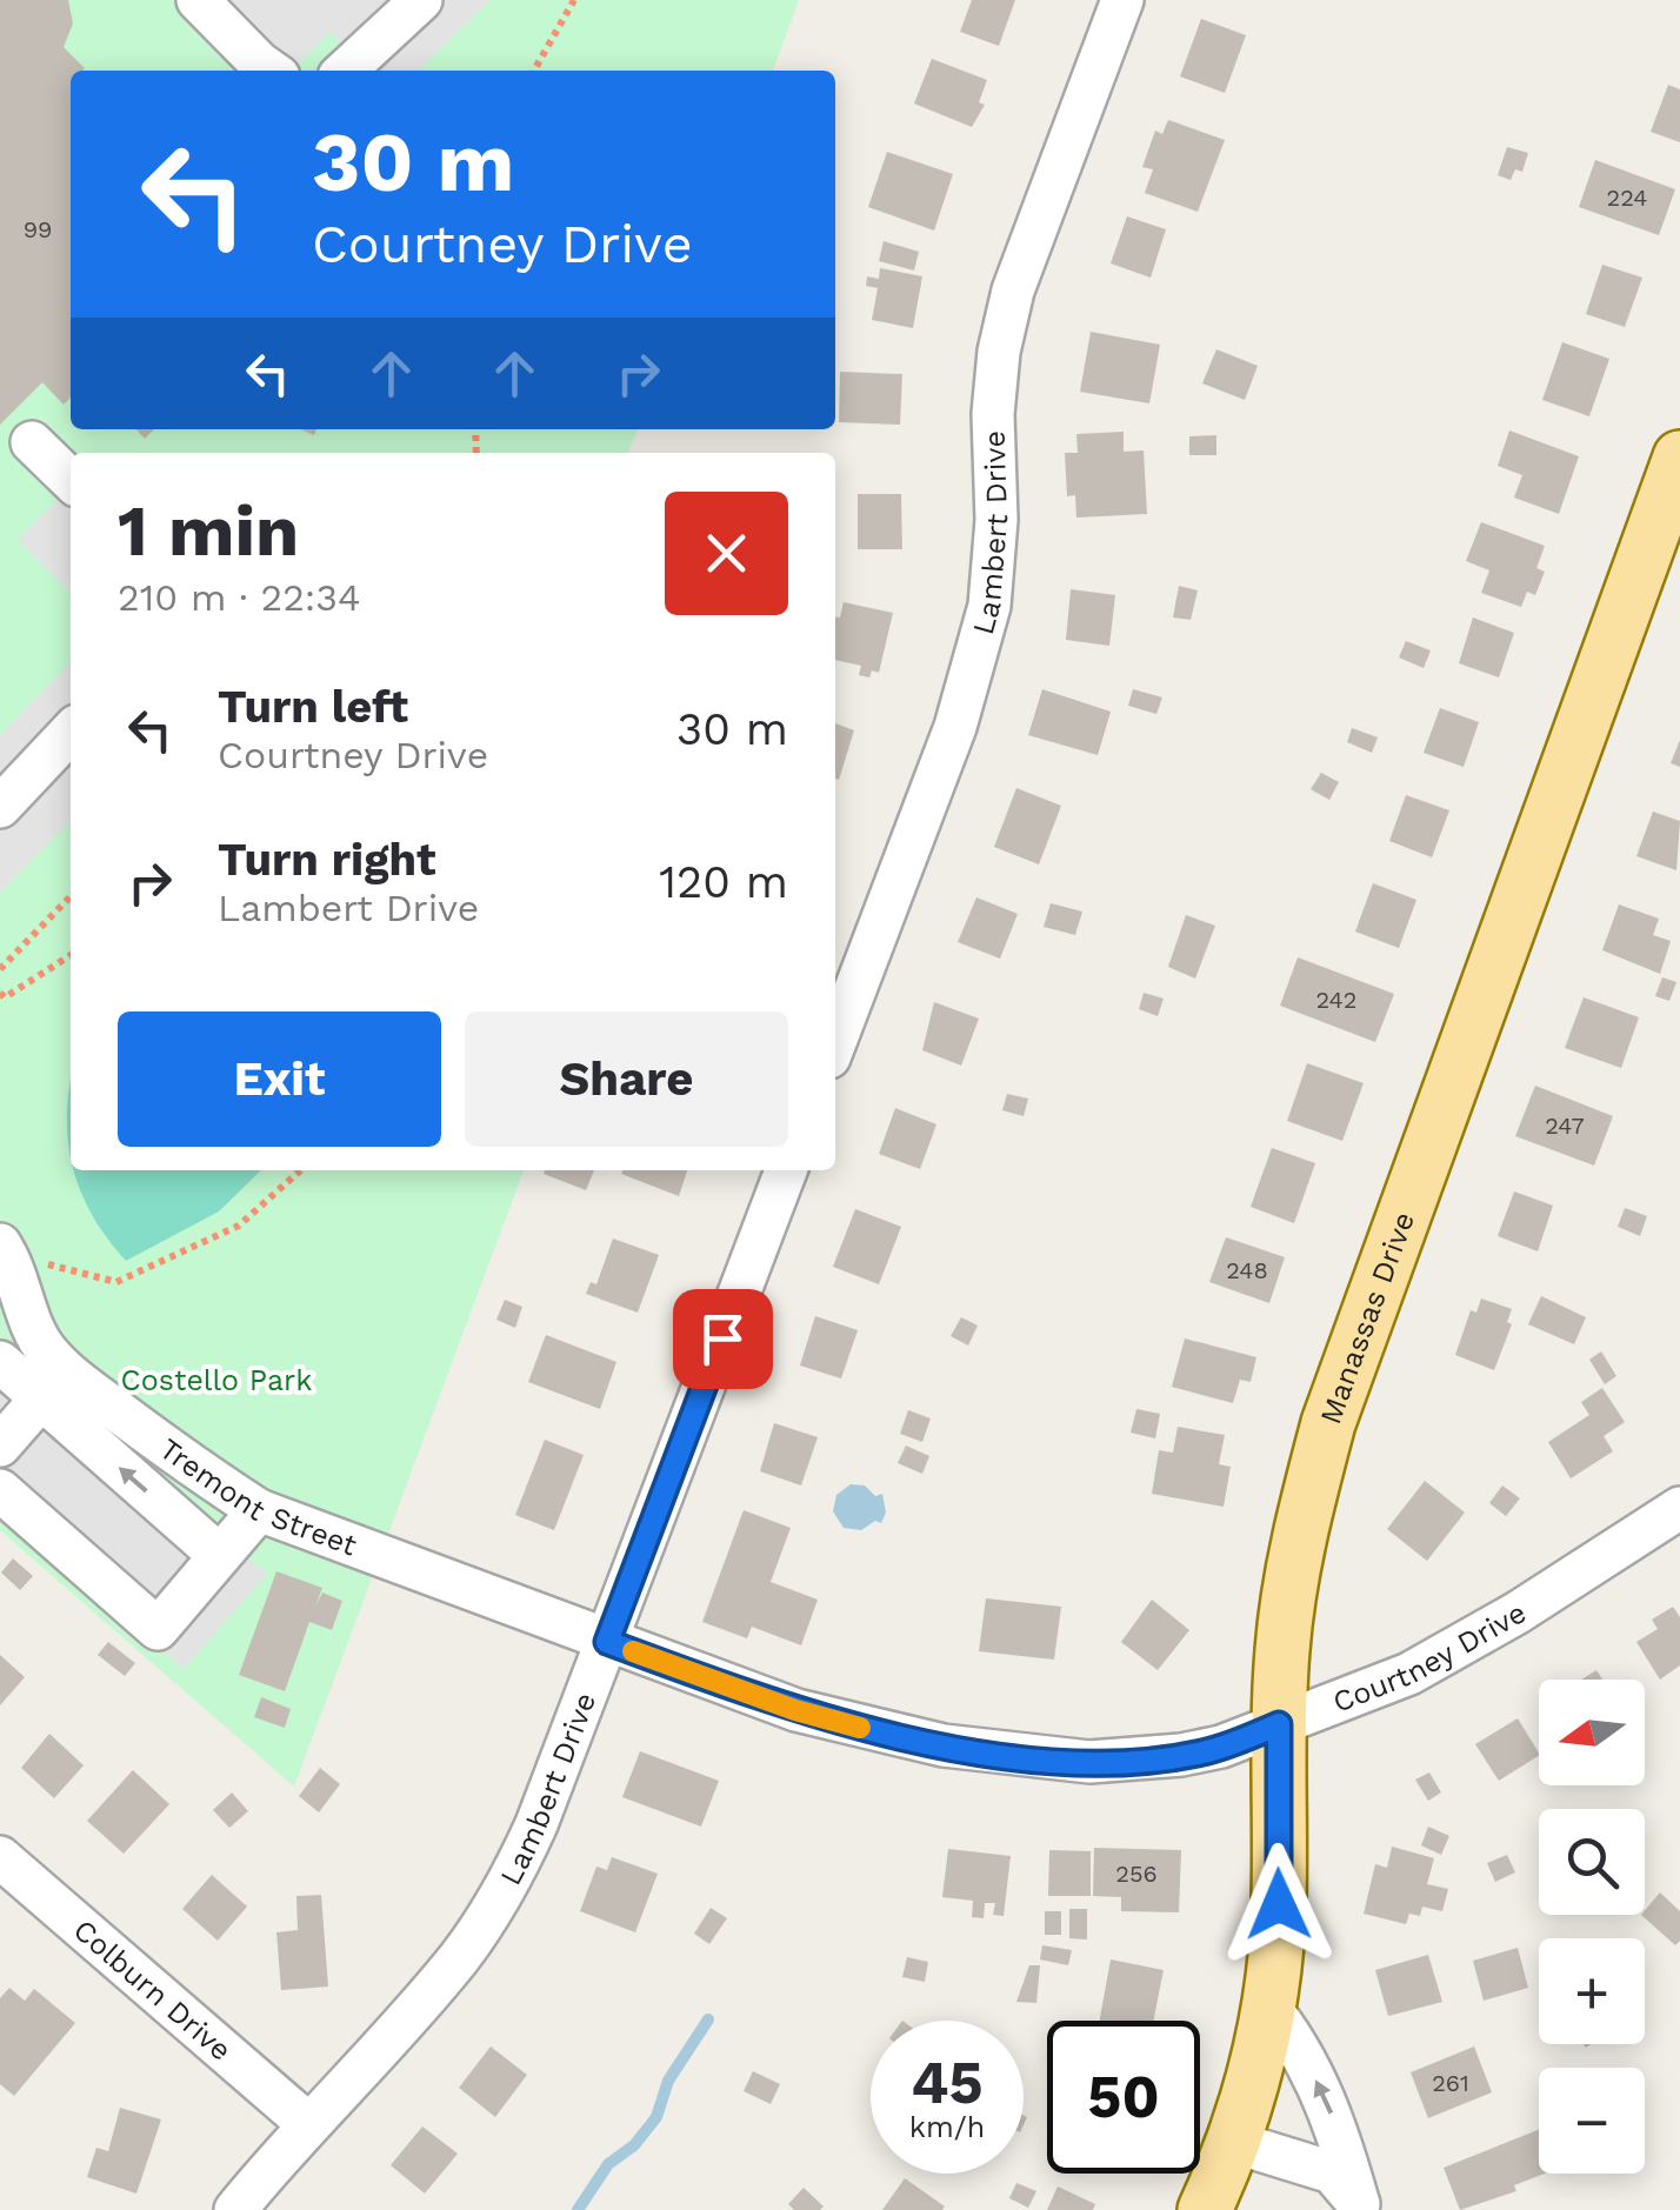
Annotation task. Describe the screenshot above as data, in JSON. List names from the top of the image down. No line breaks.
{"streets":{"main road":["Manassas Drive"],"street":["Lambert Drive","Tremont Street","Courtney Drive","Colburn Drive"]},"crossings":[["Lambert Drive","Tremont Street"],["Lambert Drive","Courtney Drive"],["Lambert Drive","Colburn Drive"],["Manassas Drive","Courtney Drive"],["Tremont Street","Courtney Drive"]],"parks":["Costello Park"],"house_numbers":["224","99","242","247","248","256","261"],"north":"left","page":{"turn":["30 m","Courtney Drive"],"heading":["1 min","210 m · 22:34"],"list":[{"name":"Turn left","note":"Courtney Drive","value":"30 m"},{"name":"Turn right","note":"Lambert Drive","value":"120 m"}],"buttons":["Exit","Share"],"map_buttons":["+","−"],"speed":"45 km/h","limit":"50"}}
